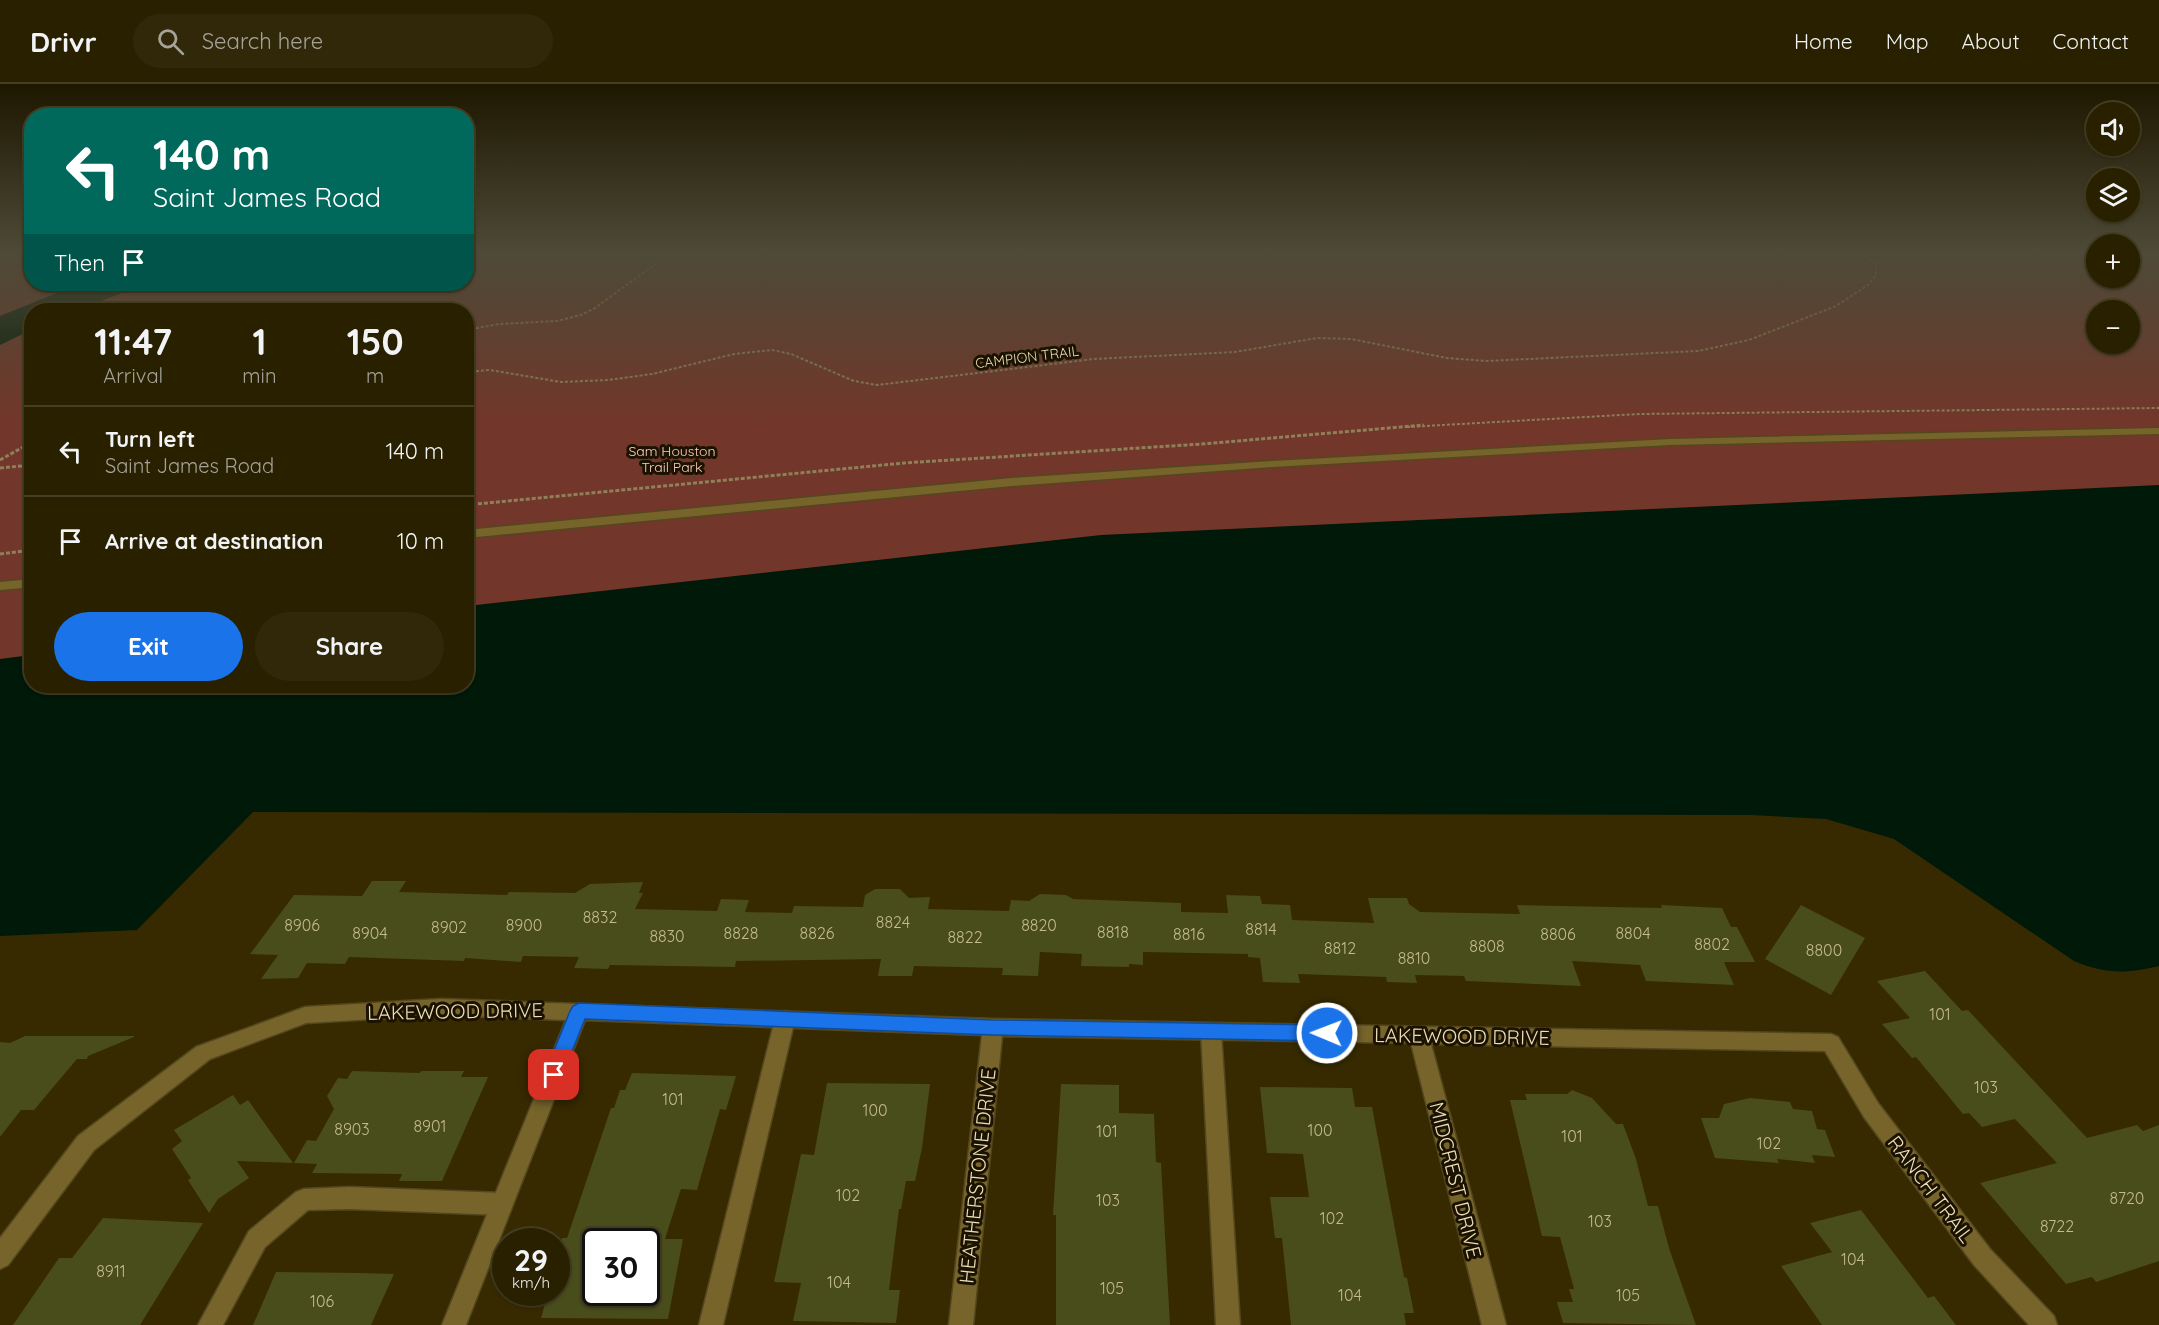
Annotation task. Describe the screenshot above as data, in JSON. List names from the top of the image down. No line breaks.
{"streets":{"street":["LAKEWOOD DRIVE","HEATHERSTONE DRIVE","MIDCREST DRIVE","RANCH TRAIL"],"path":["CAMPION TRAIL"]},"crossings":[["LAKEWOOD DRIVE","HEATHERSTONE DRIVE"],["LAKEWOOD DRIVE","MIDCREST DRIVE"],["LAKEWOOD DRIVE","RANCH TRAIL"]],"parks":["Sam Houston Trail Park"],"house_numbers":["8832","8824","8906","8900","8820","8902","8814","8818","8904","8828","8826","8804","8816","8806","8830","8822","8802","8808","8812","8800","8810","101","103","101","100","8901","8903","100","101","101","102","102","8720","103","102","103","8722","104","8911","104","105","104","105","106"],"page":{"header":"Drivr","search":"Search here","nav":["Home","Map","About","Contact"],"map_buttons":["+","−"],"turn":["140 m","Saint James Road"],"then":"Then","eta":["11:47","Arrival","1","min","150","m"],"list":[{"name":"Turn left","note":"Saint James Road","value":"140 m"},{"name":"Arrive at destination","value":"10 m"}],"buttons":["Exit","Share"],"speed":"29 km/h","limit":"30"}}
